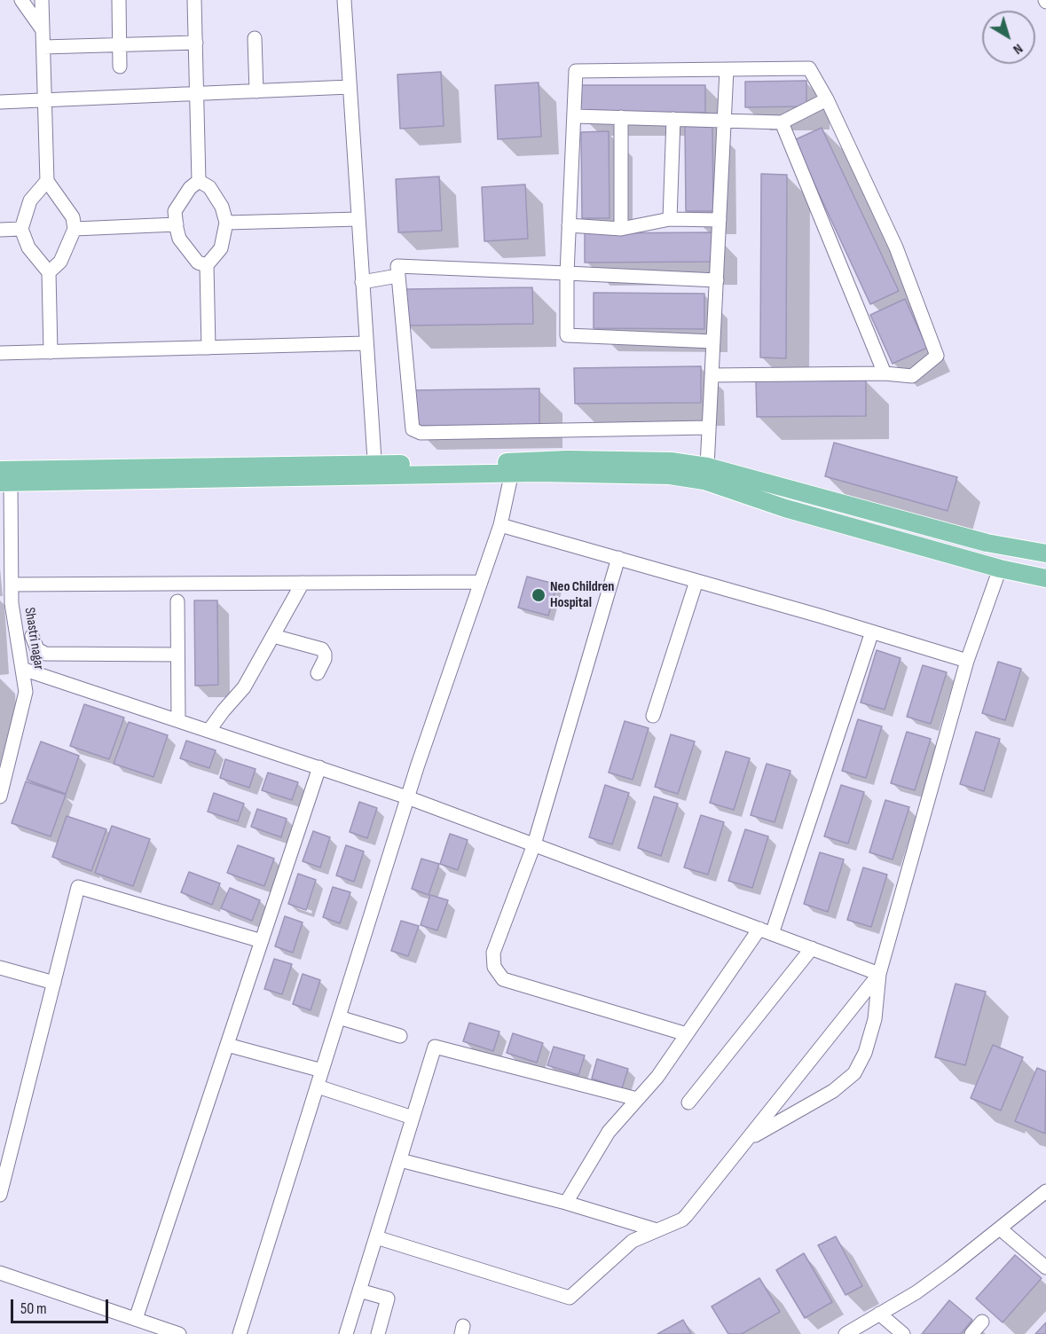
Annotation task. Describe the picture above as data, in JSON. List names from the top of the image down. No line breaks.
{"streets":{"street":["Shastri nagar"]},"places":["Neo Children Hospital"],"scale_bar":"50 m","north":"bottom right"}
